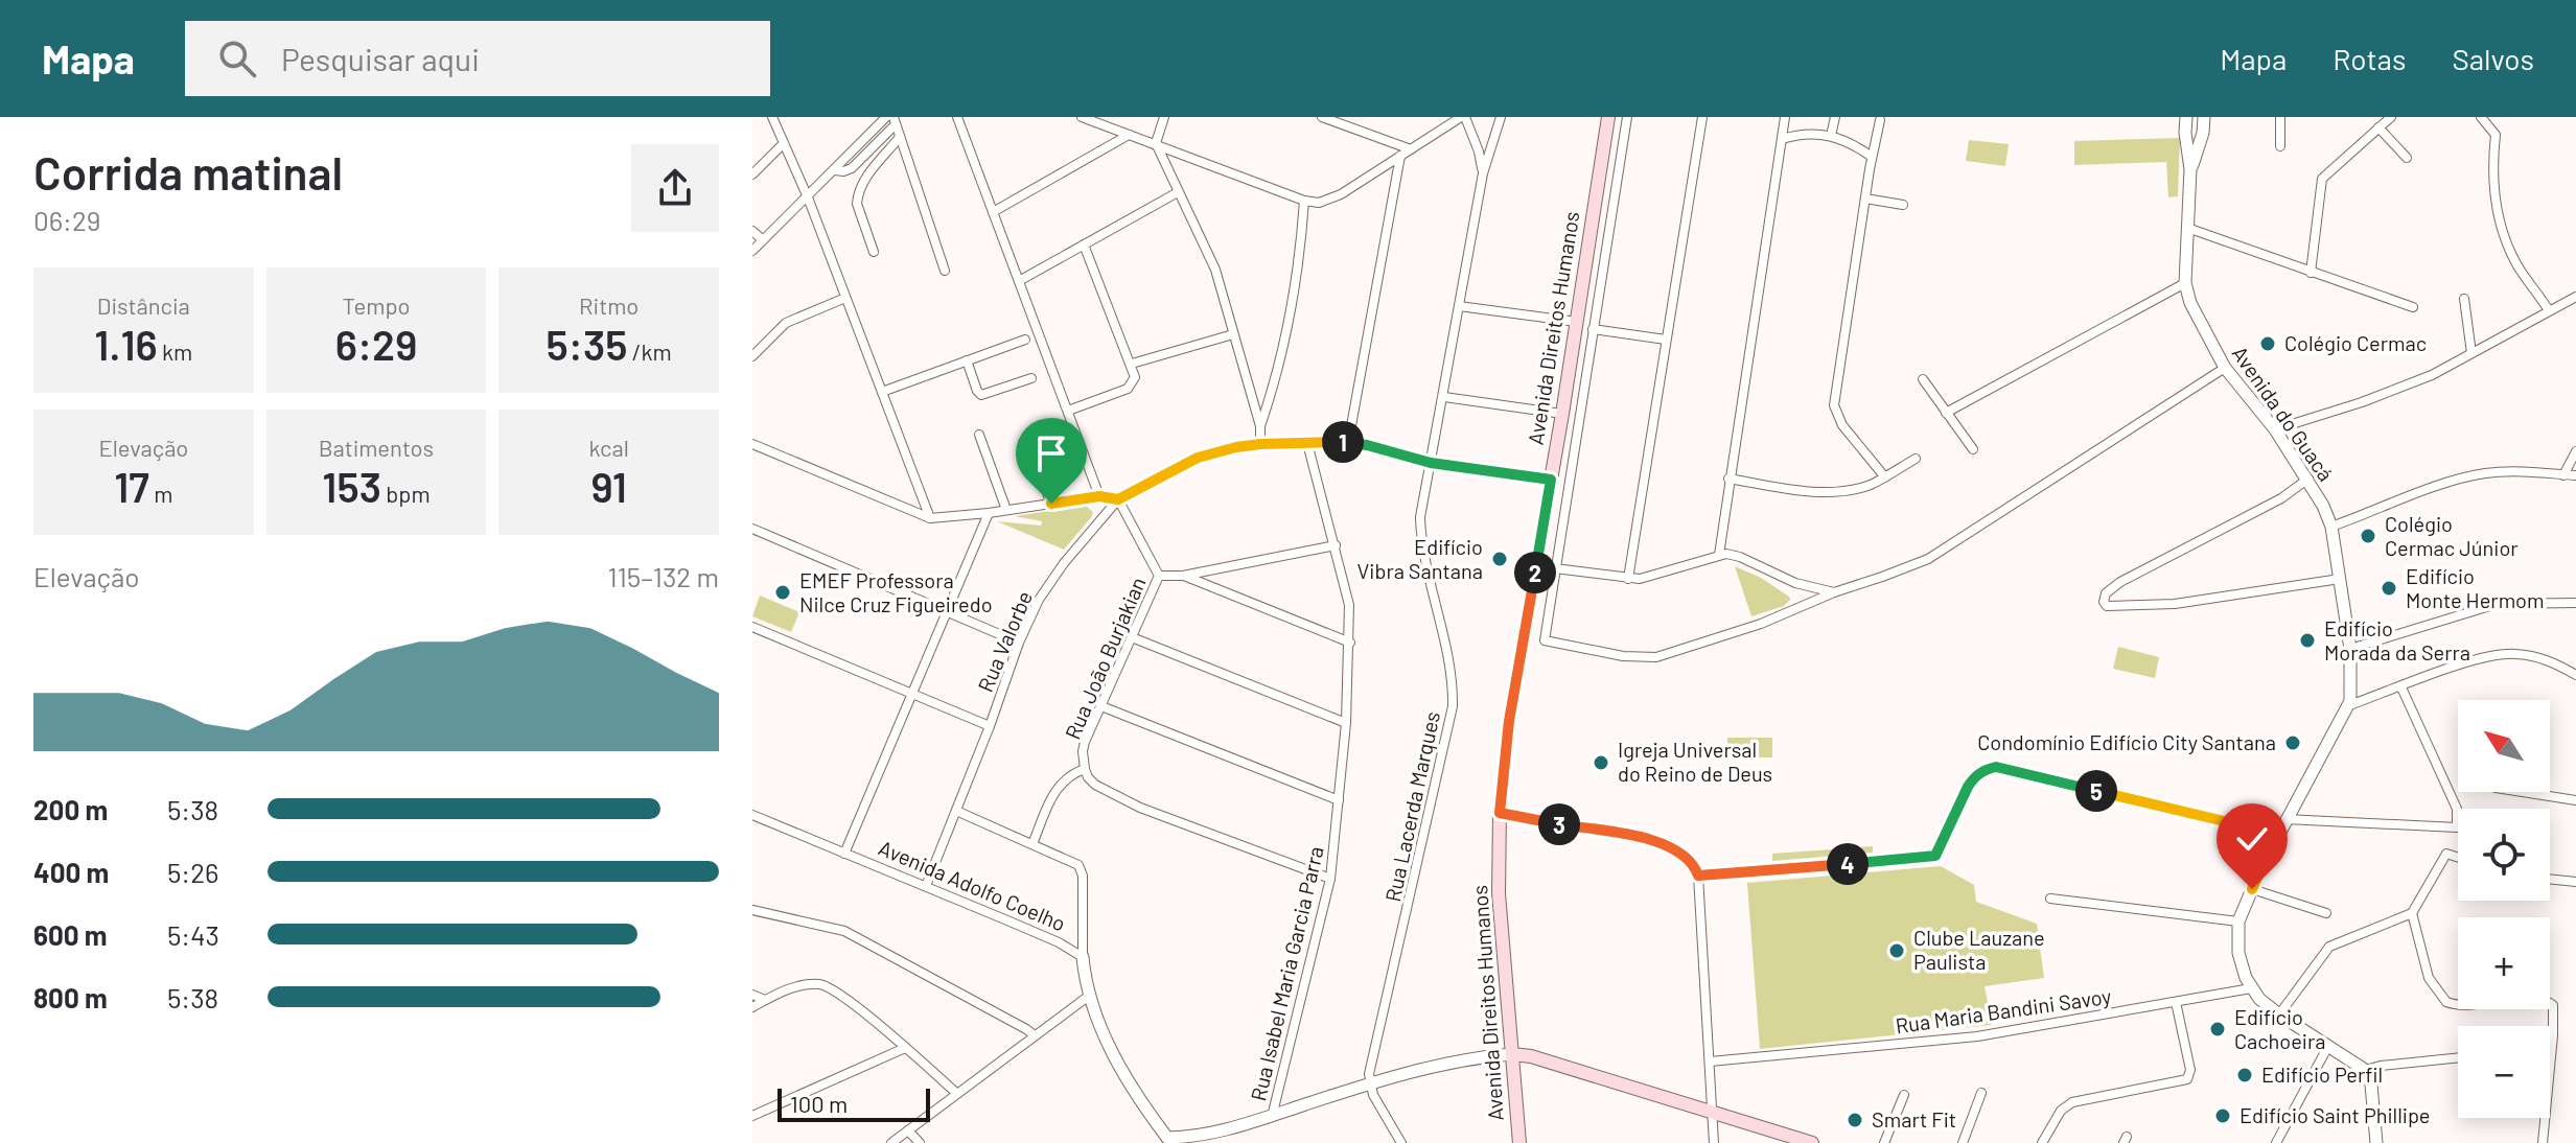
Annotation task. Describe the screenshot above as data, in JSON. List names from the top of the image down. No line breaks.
{"streets":{"main road":["Avenida Direitos Humanos"],"street":["Avenida do Guacá","Rua Valorbe","Rua João Burjakian","Rua Lacerda Marques","Avenida Adolfo Coelho","Rua Isabel Maria Garcia Parra","Rua Maria Bandini Savoy"]},"crossings":[["Avenida Direitos Humanos","Rua Valorbe"],["Avenida do Guacá","Rua Maria Bandini Savoy"],["Rua Valorbe","Rua João Burjakian"],["Rua Valorbe","Rua Lacerda Marques"],["Rua Valorbe","Avenida Adolfo Coelho"],["Rua Valorbe","Rua Isabel Maria Garcia Parra"],["Rua João Burjakian","Rua Isabel Maria Garcia Parra"]],"places":["Colégio Cermac","Colégio Cermac Júnior","Edifício Vibra Santana","Edifício Monte Hermom","EMEF Professora Nilce Cruz Figueiredo","Edifício Morada da Serra","Condomínio Edifício City Santana","Igreja Universal do Reino de Deus","Clube Lauzane Paulista","Edifício Cachoeira","Edifício Perfil","Edifício Saint Phillipe","Smart Fit"],"scale_bar":"100 m","north":"top left","page":{"header":"Mapa","search":"Pesquisar aqui","nav":["Mapa","Rotas","Salvos"],"heading":["Corrida matinal","06:29"],"stats":[["Distância","1.16 km"],["Tempo","6:29"],["Ritmo","5:35 /km"],["Elevação","17 m"],["Batimentos","153 bpm"],["kcal","91"]],"pins":["1","2","5","3","4"],"chart":["Elevação","115–132 m"],"map_buttons":["+","−"],"list":[{"name":"200 m","note":"5:38"},{"name":"400 m","note":"5:26"},{"name":"600 m","note":"5:43"},{"name":"800 m","note":"5:38"}],"scale":"100 m"}}
